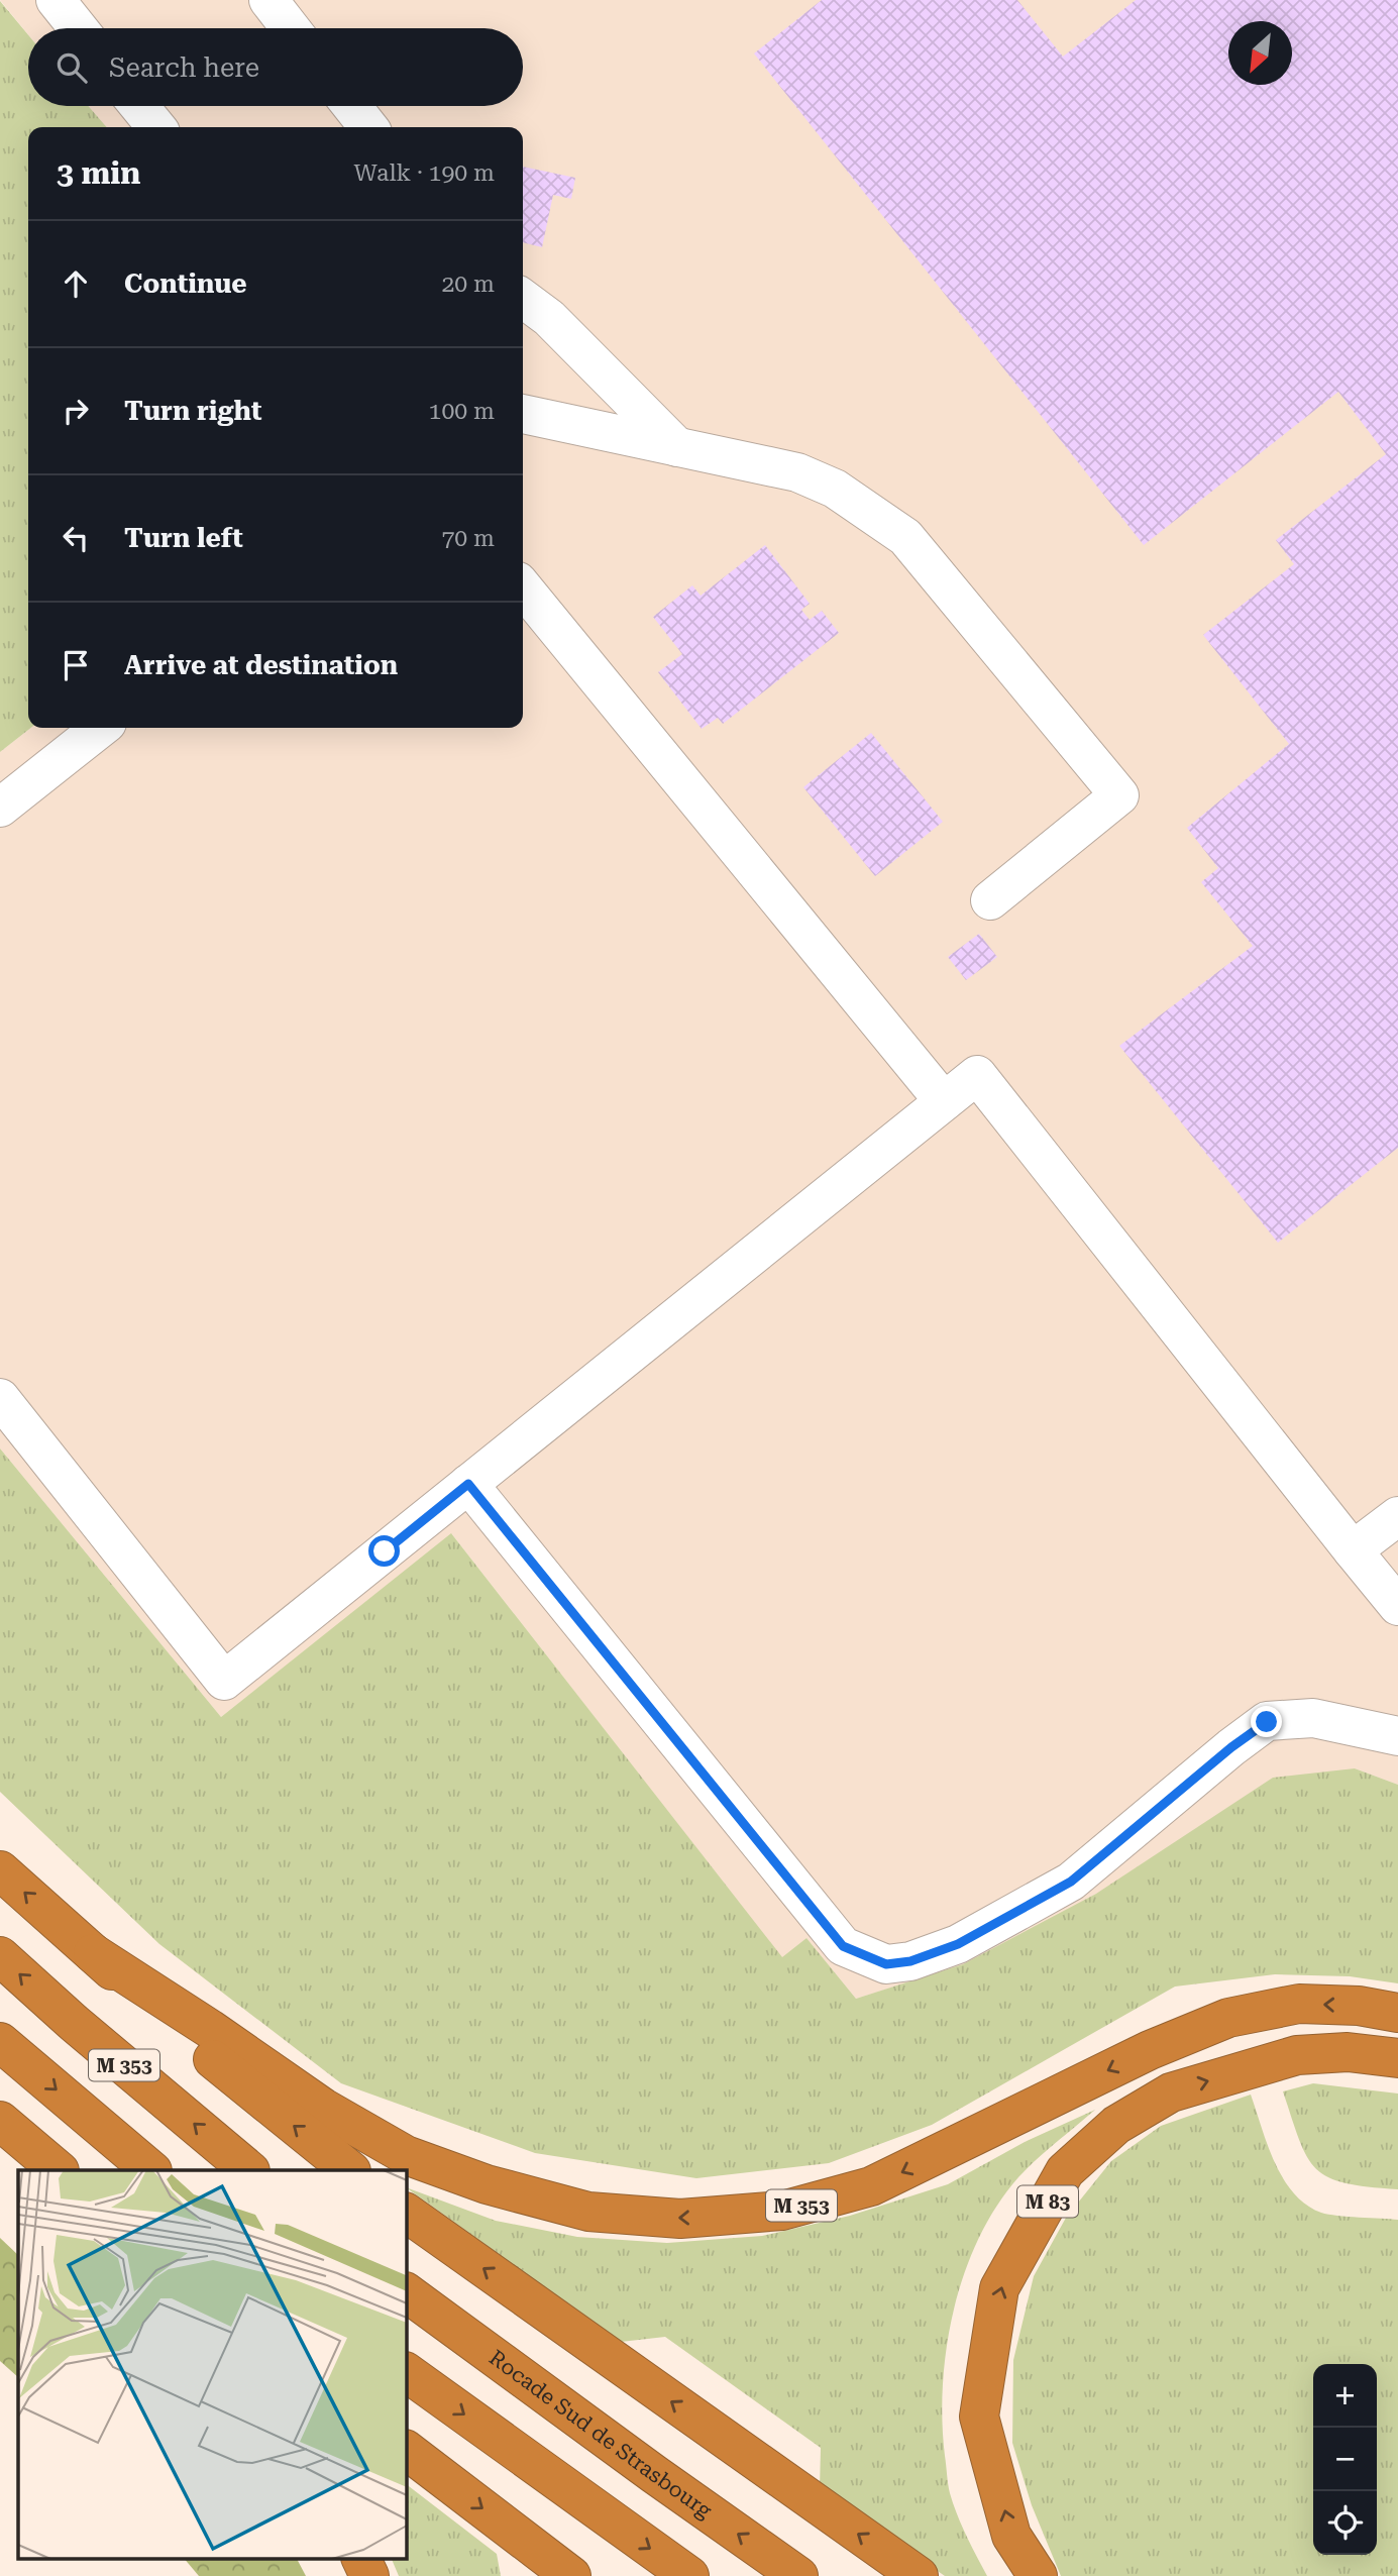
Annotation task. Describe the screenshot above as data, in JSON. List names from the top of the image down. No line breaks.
{"streets":{"highway":["M 353","M 83","Rocade Sud de Strasbourg"]},"north":"bottom left","page":{"search":"Search here","heading":["3 min","Walk · 190 m"],"list":[["Continue","20 m"],["Turn right","100 m"],["Turn left","70 m"],"Arrive at destination"],"map_buttons":["+","−"]}}
